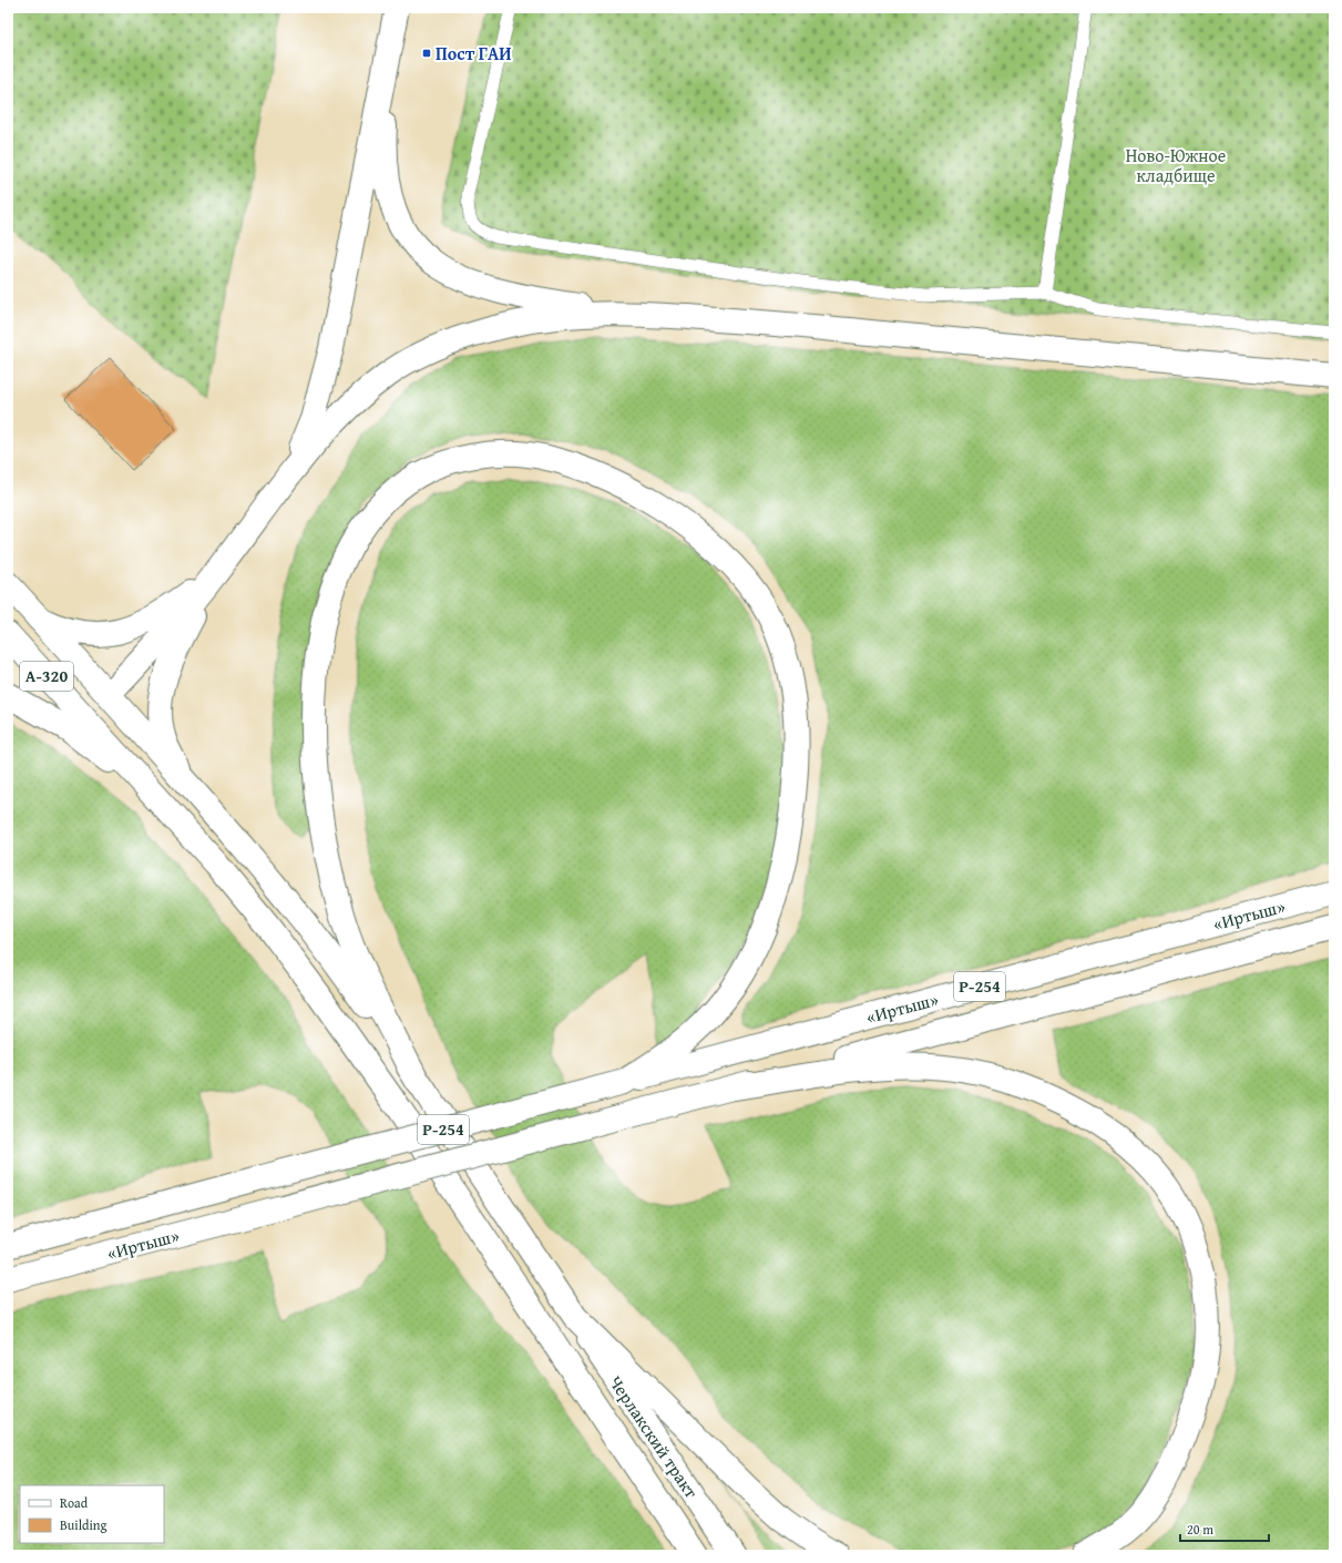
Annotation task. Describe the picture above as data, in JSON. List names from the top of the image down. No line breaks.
{"streets":{"main road":["А-320","«Иртыш»","Р-254","Черлакский тракт"]},"parks":["Ново-Южное кладбище"],"places":{"transit":["Пост ГАИ"]},"legend":["Road","Building"],"scale_bar":"20 m"}
